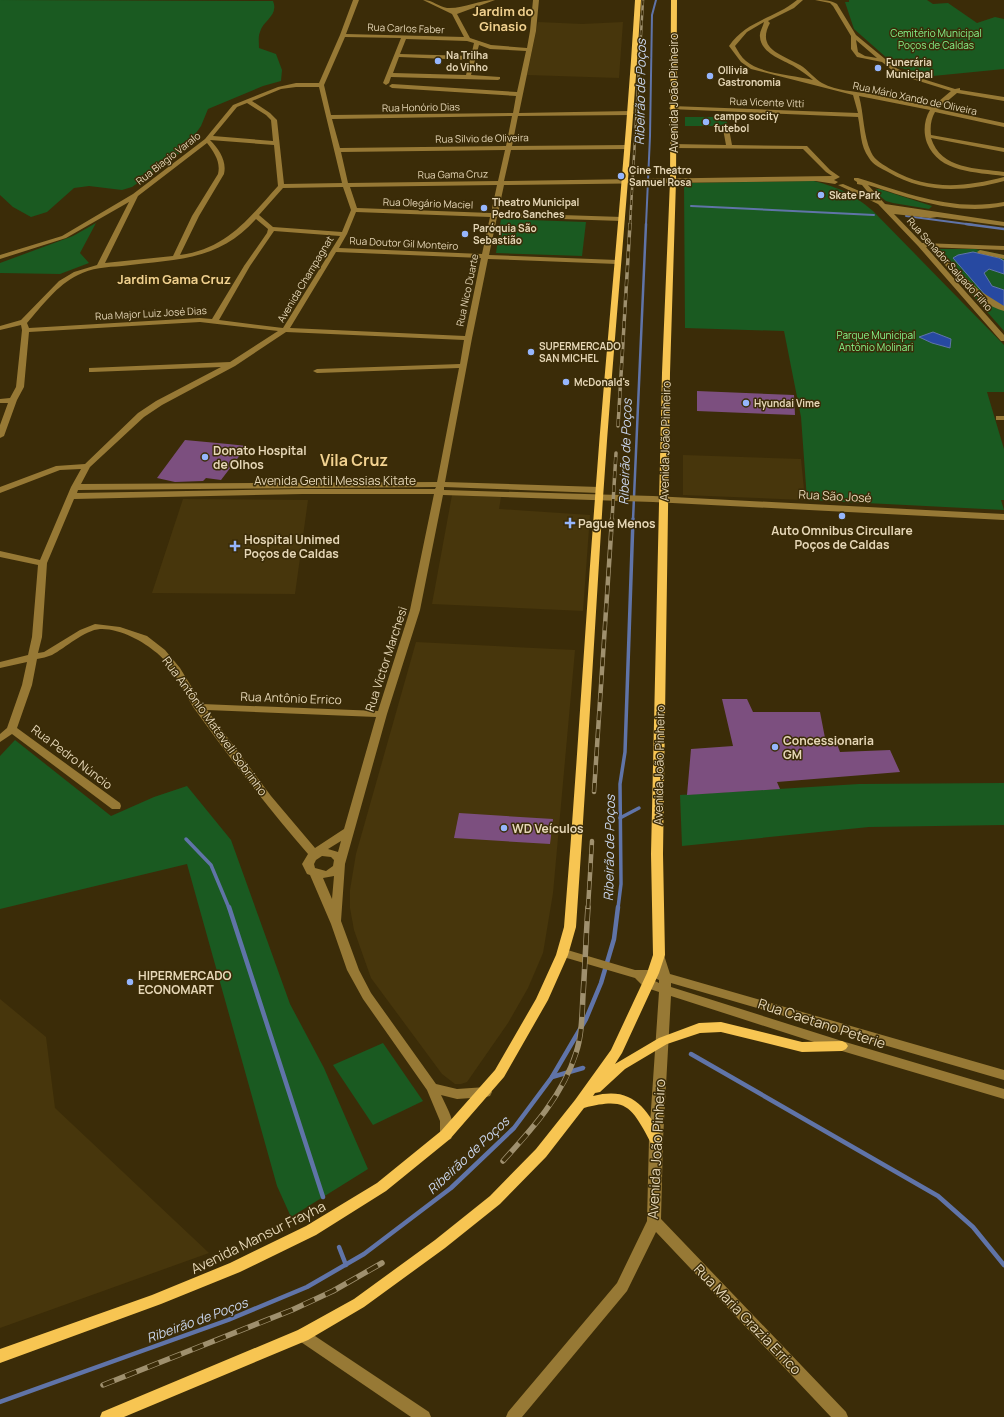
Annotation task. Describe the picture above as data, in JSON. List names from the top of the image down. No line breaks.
{"streets":{"main road":["Avenida João Pinheiro","Avenida Mansur Frayha"],"street":["Rua Carlos Faber","Rua Mário Xando de Oliveira","Rua Vicente Vitti","Rua Honório Dias","Rua Silvio de Oliveira","Rua Biagio Varalo","Rua Gama Cruz","Rua Olegário Maciel","Rua Doutor Gil Monteiro","Rua Senador Salgado Filho","Avenida Champagnat","Rua Nico Duarte","Rua Major Luiz José Dias","Avenida Gentil Messias Kitate","Rua São José","Rua Victor Marchesi","Rua Antônio Errico","Rua Antônio Mataveli Sobrinho","Rua Pedro Núncio","Rua Caetano Peterie","Rua Maria Grazia Errico"]},"crossings":[["Avenida João Pinheiro","Rua Vicente Vitti"],["Avenida João Pinheiro","Rua Gama Cruz"],["Avenida João Pinheiro","Rua São José"],["Avenida João Pinheiro","Rua Caetano Peterie"],["Avenida João Pinheiro","Rua Maria Grazia Errico"],["Rua Honório Dias","Rua Nico Duarte"],["Rua Silvio de Oliveira","Rua Nico Duarte"],["Rua Gama Cruz","Rua Nico Duarte"],["Rua Olegário Maciel","Avenida Champagnat"],["Rua Olegário Maciel","Rua Nico Duarte"],["Rua Doutor Gil Monteiro","Avenida Champagnat"],["Rua Doutor Gil Monteiro","Rua Nico Duarte"],["Avenida Champagnat","Rua Major Luiz José Dias"],["Avenida Champagnat","Avenida Gentil Messias Kitate"],["Avenida Champagnat","Rua Antônio Mataveli Sobrinho"],["Avenida Champagnat","Rua Pedro Núncio"],["Rua Nico Duarte","Rua Major Luiz José Dias"],["Rua Nico Duarte","Avenida Gentil Messias Kitate"],["Rua Nico Duarte","Rua Victor Marchesi"],["Avenida Gentil Messias Kitate","Rua São José"],["Avenida Gentil Messias Kitate","Rua Victor Marchesi"],["Avenida Gentil Messias Kitate","Avenida Mansur Frayha"],["Rua Victor Marchesi","Rua Antônio Errico"],["Rua Victor Marchesi","Rua Antônio Mataveli Sobrinho"],["Rua Antônio Errico","Rua Antônio Mataveli Sobrinho"],["Rua Caetano Peterie","Avenida Mansur Frayha"]],"districts":["Jardim do Ginasio","Jardim Gama Cruz","Vila Cruz"],"water":["Ribeirão de Poços"],"parks":["Cemitério Municipal Poços de Caldas","Parque Municipal Antônio Molinari"],"places":{"other":["Na Trilha do Vinho","Funerária Municipal","Ollivia Gastronomia","campo socity futebol","Cine Theatro Samuel Rosa","Skate Park","Theatro Municipal Pedro Sanches","Paróquia São Sebastião","SUPERMERCADO SAN MICHEL","McDonald's","Hyundai Vime","Donato Hospital de Olhos","Auto Omnibus Circullare Poços de Caldas","Concessionaria GM","WD Veículos","HIPERMERCADO ECONOMART"],"health":["Pague Menos","Hospital Unimed Poços de Caldas"]}}
